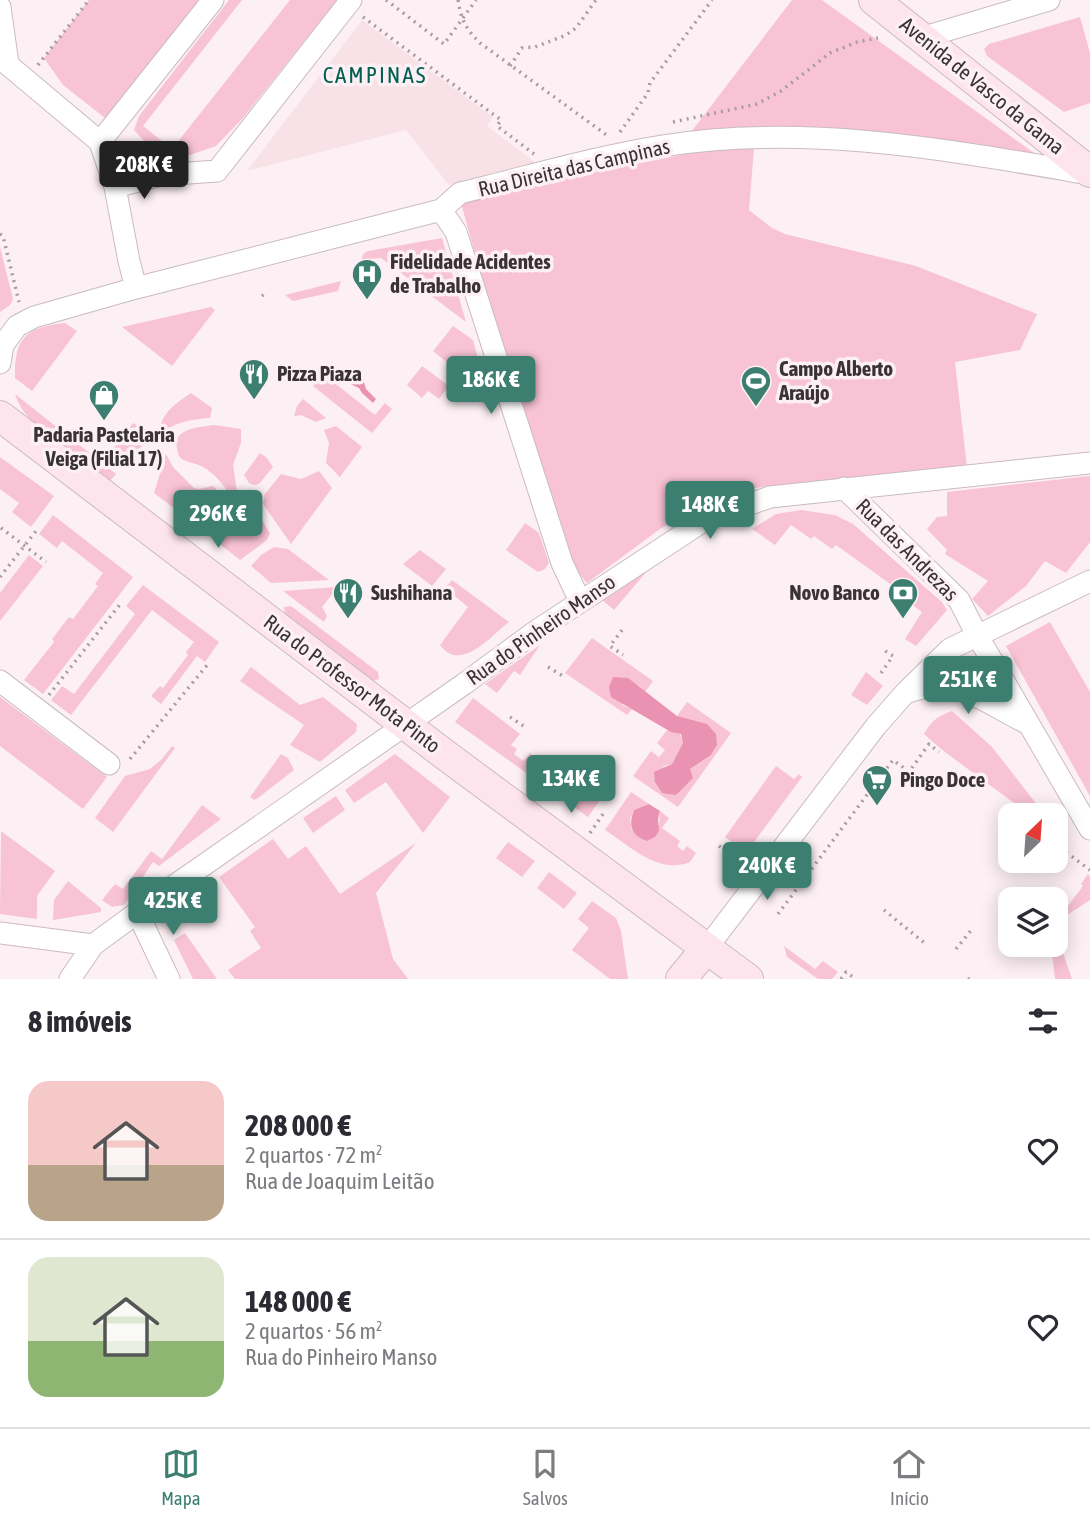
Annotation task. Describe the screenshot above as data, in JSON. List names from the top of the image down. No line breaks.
{"streets":{"street":["Avenida de Vasco da Gama","Rua Direita das Campinas","Rua das Andrezas","Rua do Pinheiro Manso","Rua do Professor Mota Pinto"]},"crossings":[["Avenida de Vasco da Gama","Rua Direita das Campinas"],["Rua das Andrezas","Rua do Pinheiro Manso"],["Rua do Pinheiro Manso","Rua do Professor Mota Pinto"]],"districts":["CAMPINAS"],"places":{"hospital":["Fidelidade Acidentes de Trabalho"],"restaurant":["Pizza Piaza","Sushihana"],"sports":["Campo Alberto Araújo"],"shop":["Padaria Pastelaria Veiga (Filial 17)"],"bank":["Novo Banco"],"supermarket":["Pingo Doce"]},"north":"top right","page":{"price":["208K €","186K €","148K €","296K €","251K €","134K €","240K €","425K €"],"heading":"8 imóveis","list":[{"name":"208 000 €","note":"2 quartos · 72 m² · Rua de Joaquim Leitão"},{"name":"148 000 €","note":"2 quartos · 56 m² · Rua do Pinheiro Manso"}],"tabs":["Mapa","Salvos","Início"]}}
